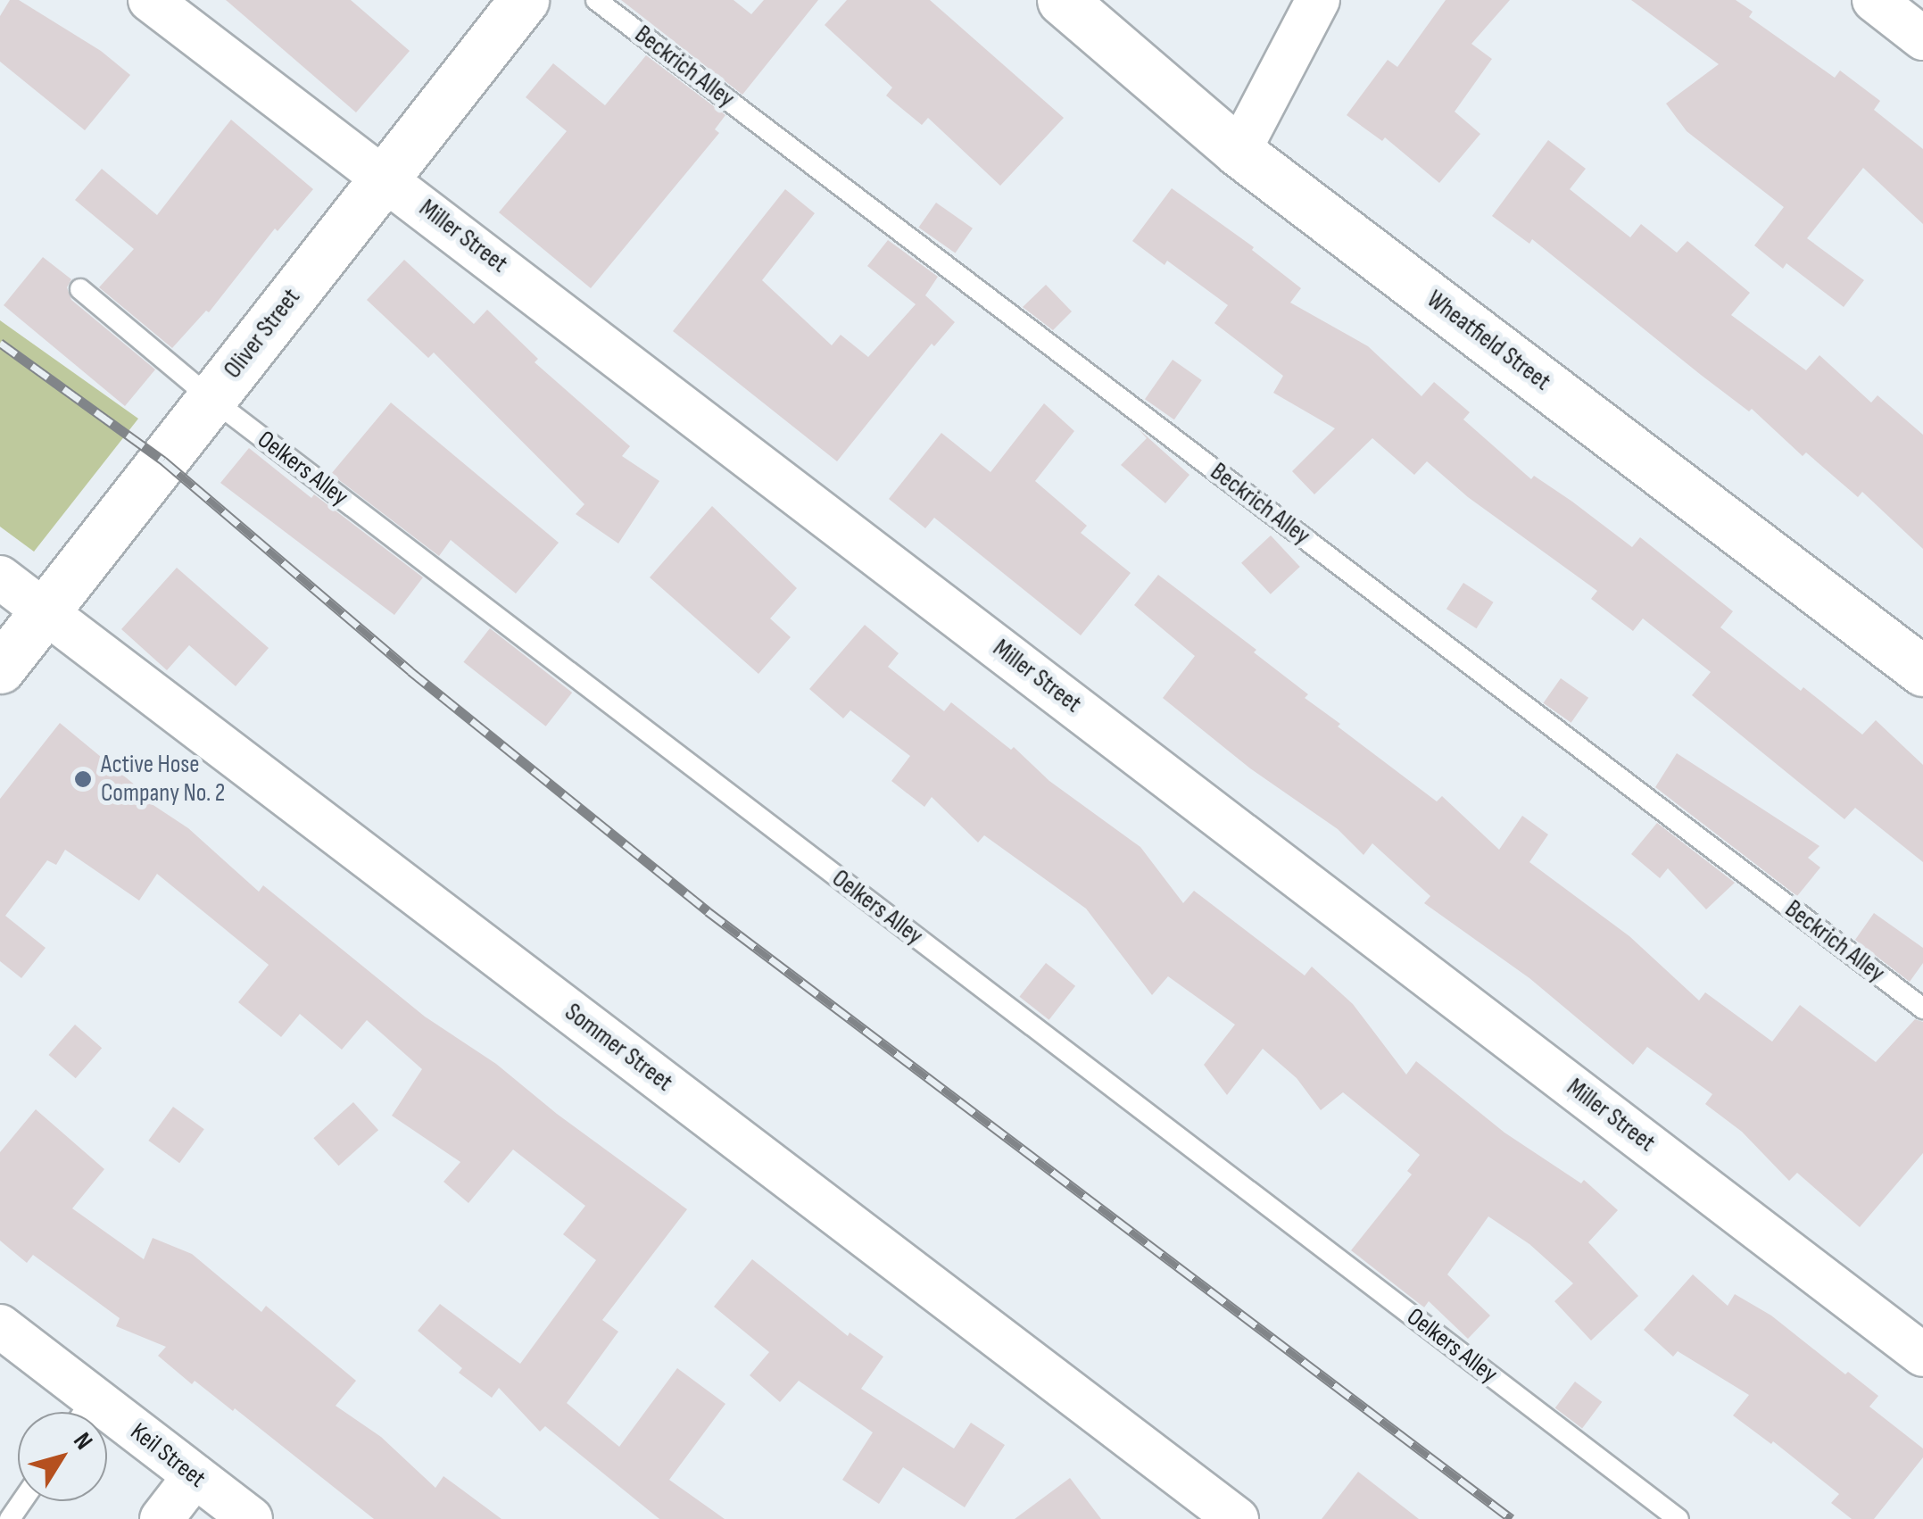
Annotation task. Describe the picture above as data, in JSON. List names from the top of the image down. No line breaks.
{"streets":{"main road":["Oliver Street","Wheatfield Street"],"street":["Miller Street","Sommer Street","Keil Street"],"lane":["Beckrich Alley","Oelkers Alley"]},"crossings":[["Miller Street","Oliver Street"],["Oliver Street","Oelkers Alley"],["Oliver Street","Sommer Street"]],"places":["Active Hose Company No. 2"],"north":"top right"}
